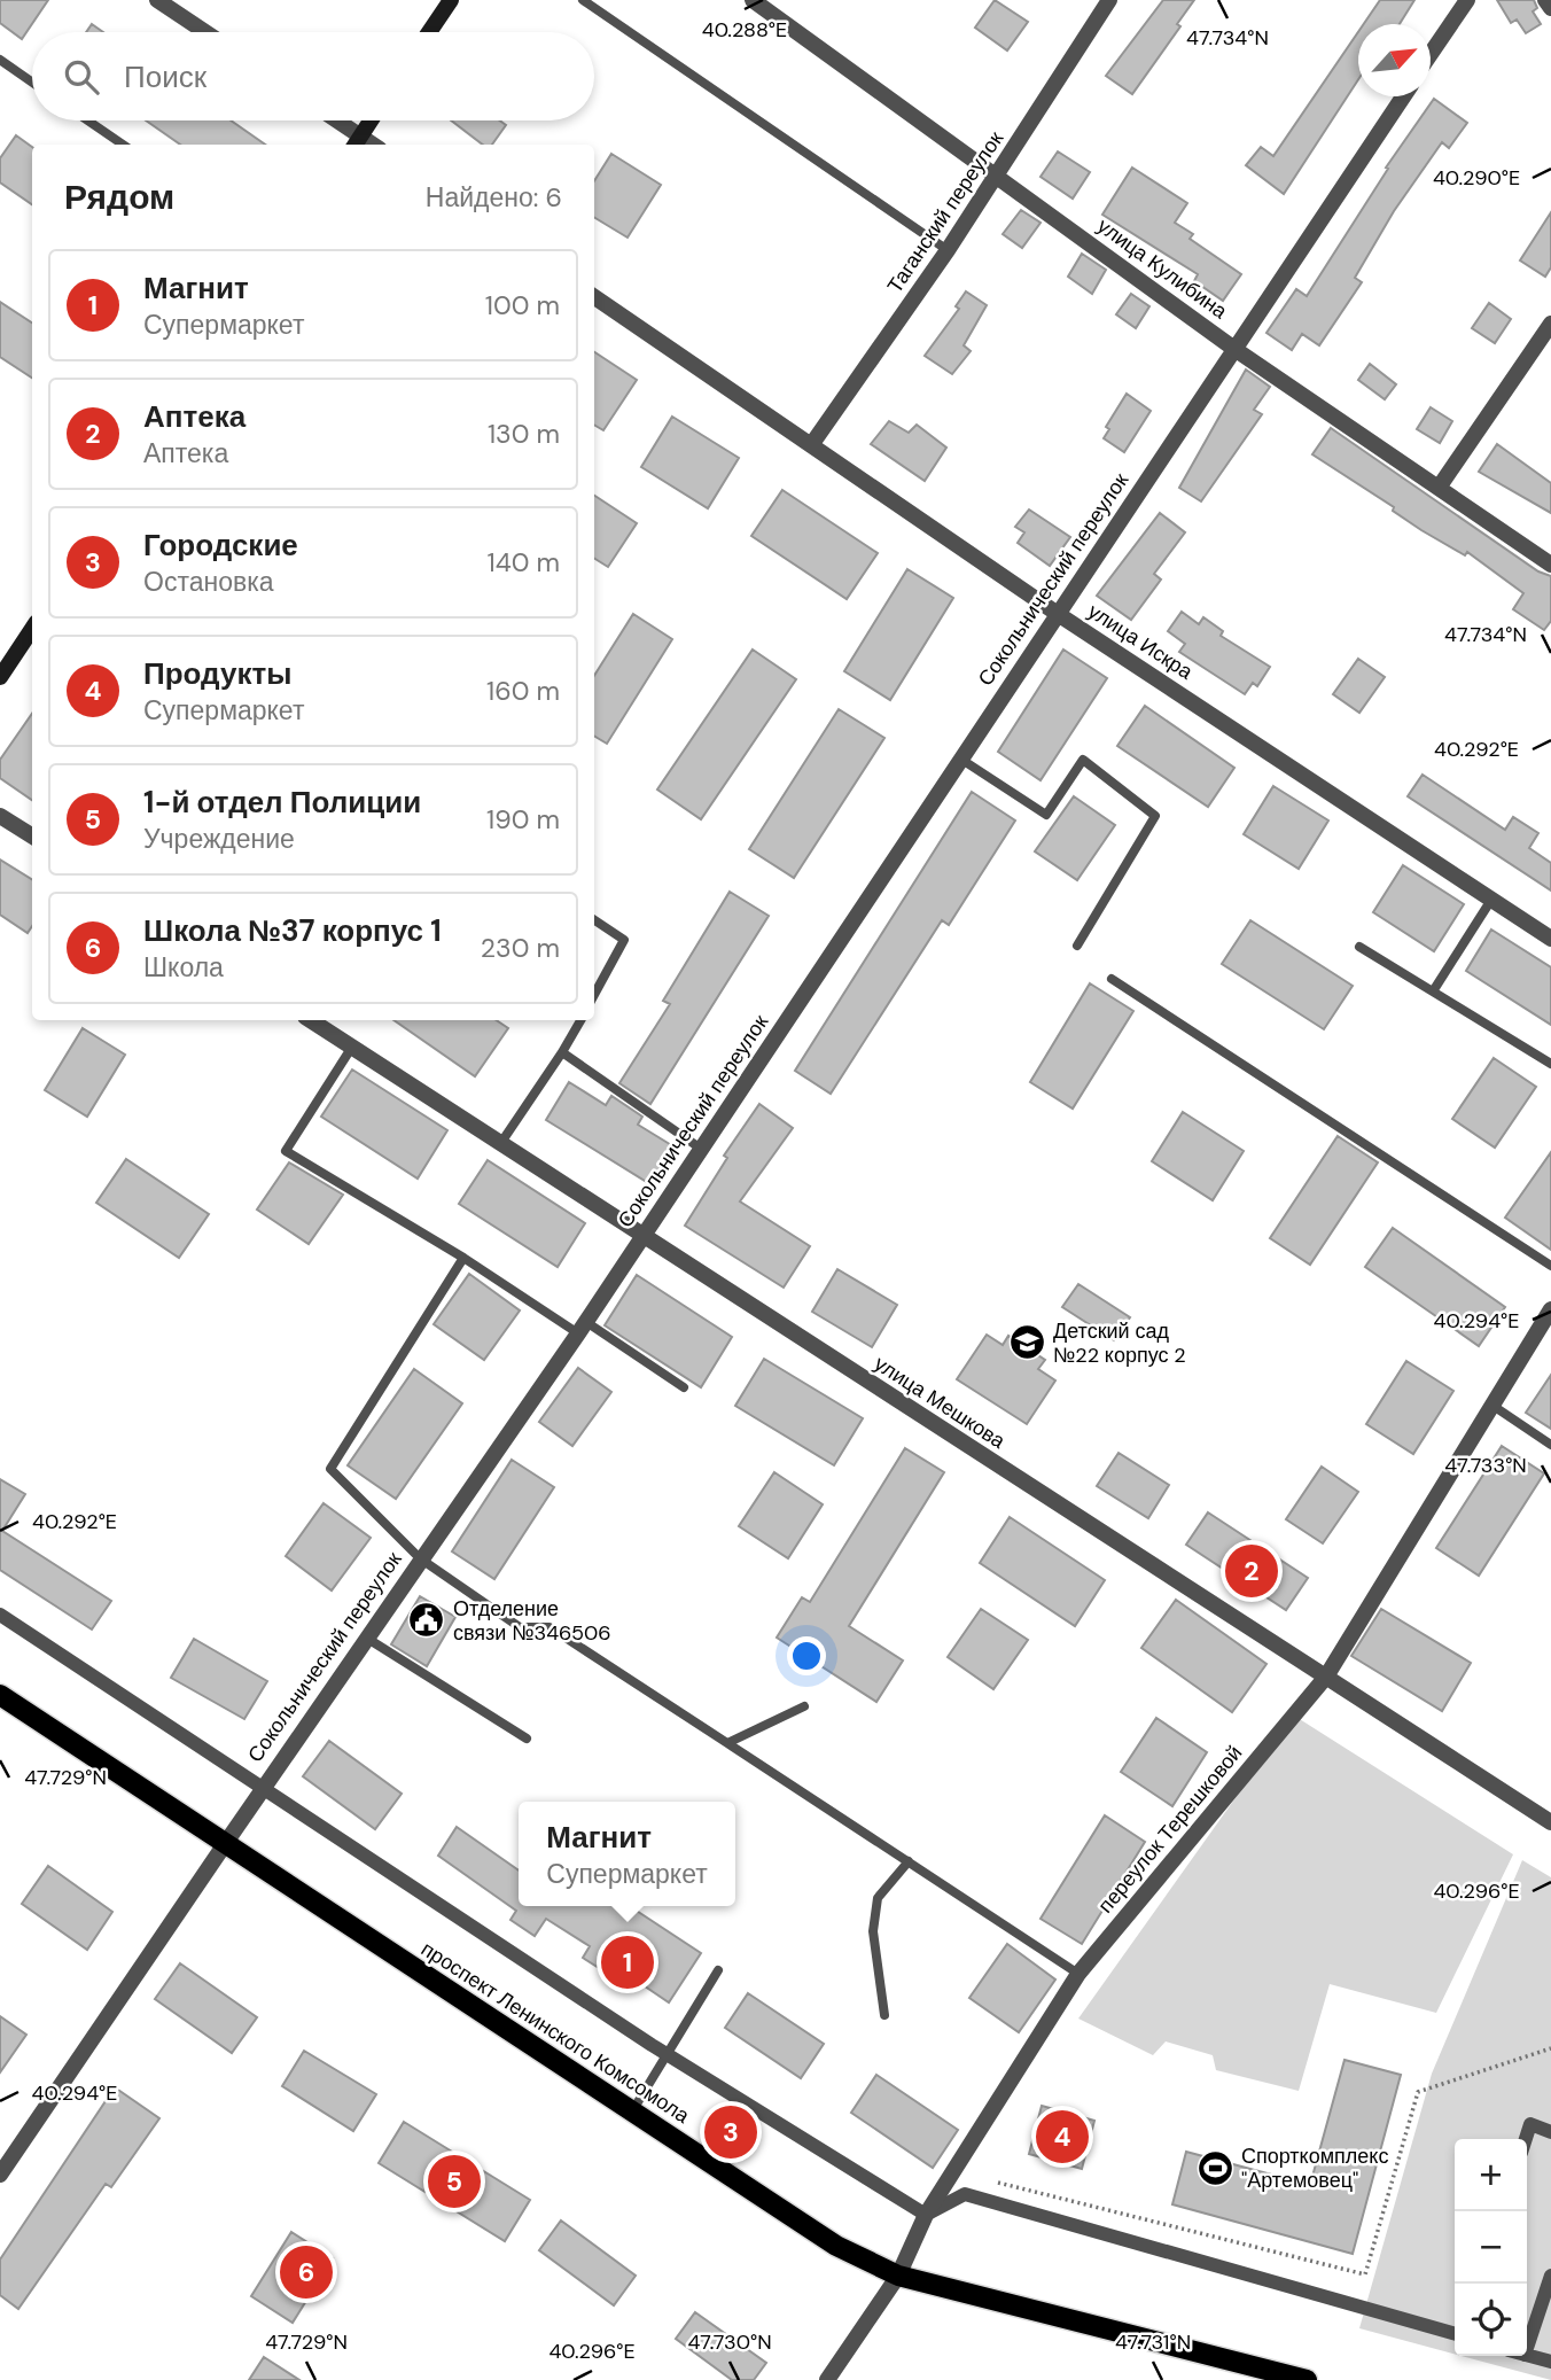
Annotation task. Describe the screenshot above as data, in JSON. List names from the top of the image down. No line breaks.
{"streets":{"main road":["проспект Ленинского Комсомола"],"street":["Таганский переулок","улица Кулибина","Сокольнический переулок","улица Искра","улица Мешкова","переулок Терешковой"]},"crossings":[["Таганский переулок","улица Кулибина"],["Таганский переулок","улица Искра"],["улица Кулибина","Сокольнический переулок"],["Сокольнический переулок","улица Искра"],["Сокольнический переулок","улица Мешкова"],["Сокольнический переулок","проспект Ленинского Комсомола"],["улица Мешкова","переулок Терешковой"],["переулок Терешковой","проспект Ленинского Комсомола"]],"places":{"school or university":["Детский сад №22 корпус 2"],"public building":["Отделение связи №346506"],"sports":["Спорткомплекс \"Артемовец\""]},"north":"top right","page":{"search":"Поиск","heading":["Рядом","Найдено: 6"],"list":[{"mark":"1","name":"Магнит","note":"Супермаркет","value":"100 m"},{"mark":"2","name":"Аптека","note":"Аптека","value":"130 m"},{"mark":"3","name":"Городские","note":"Остановка","value":"140 m"},{"mark":"4","name":"Продукты","note":"Супермаркет","value":"160 m"},{"mark":"5","name":"1-й отдел Полиции","note":"Учреждение","value":"190 m"},{"mark":"6","name":"Школа №37 корпус 1","note":"Школа","value":"230 m"}],"pins":["2","1","3","4","5","6"],"popup":["Магнит","Супермаркет"],"map_buttons":["+","−"]},"coordinates":["40.288°E","47.734°N","40.290°E","40.292°E","40.294°E","47.733°N","47.729°N","40.296°E","47.730°N","47.731°N"]}
